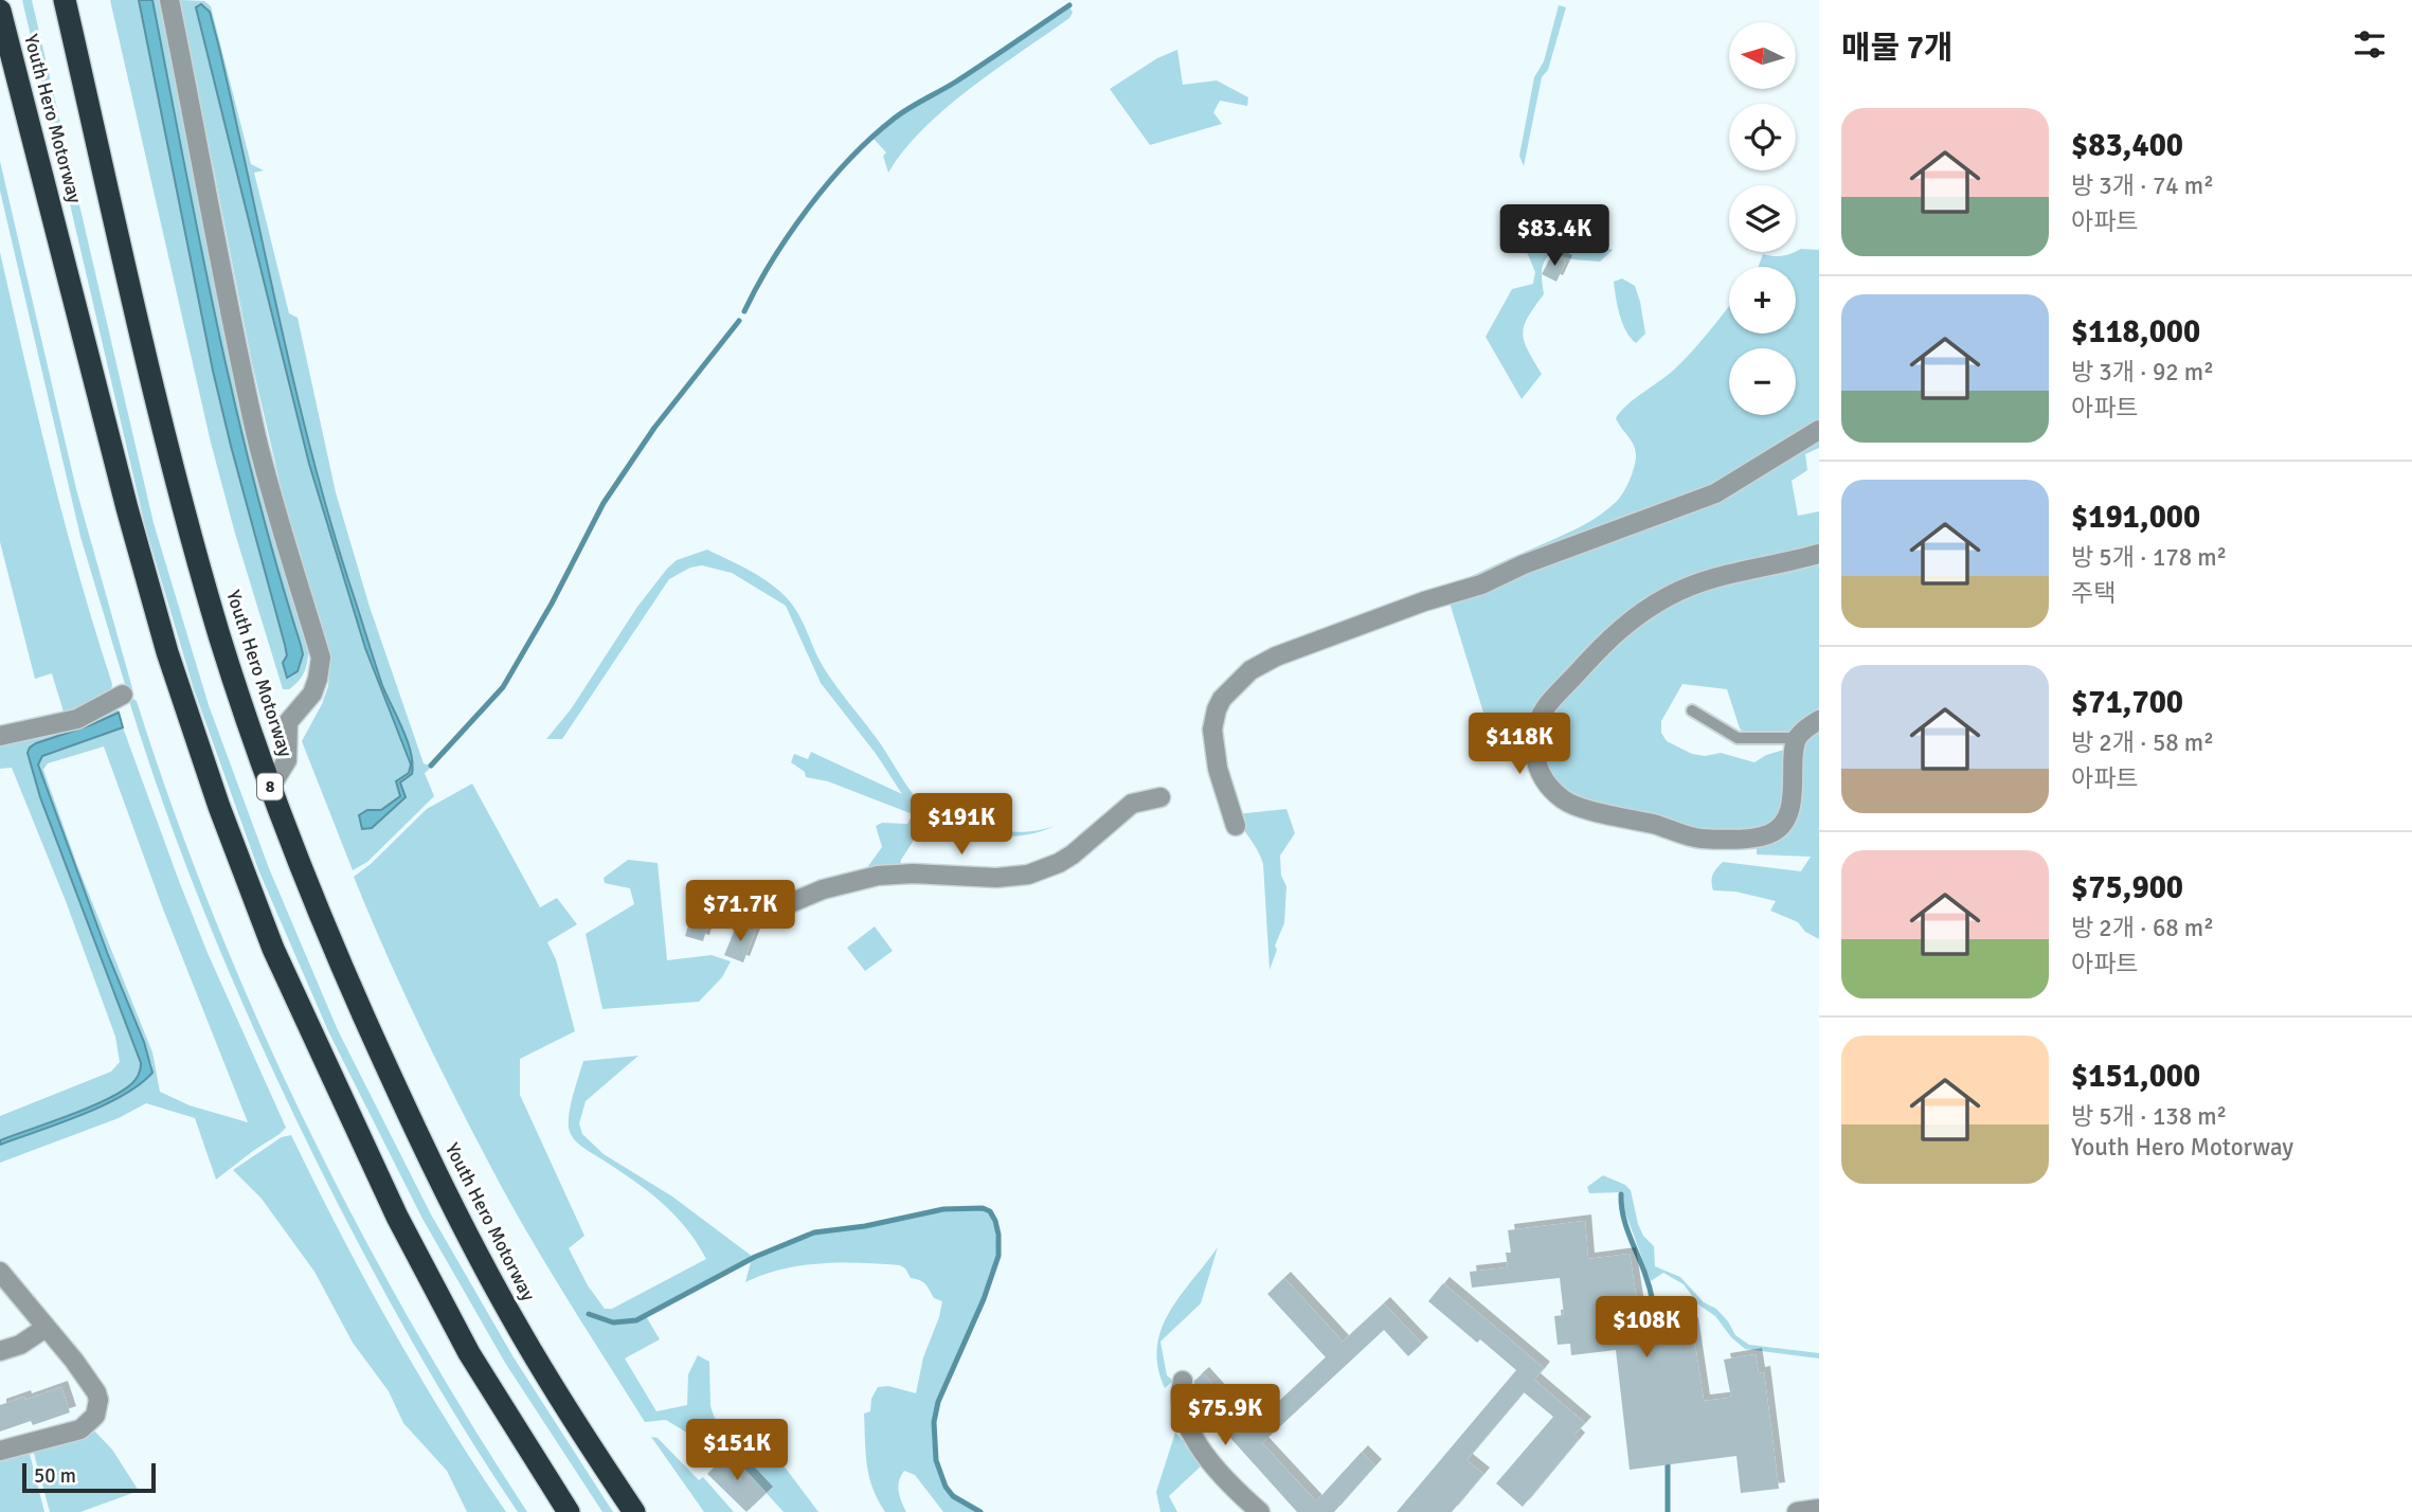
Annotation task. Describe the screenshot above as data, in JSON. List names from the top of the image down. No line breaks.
{"streets":{"highway":["Youth Hero Motorway","8"]},"scale_bar":"50 m","north":"left","page":{"heading":"매물 7개","map_buttons":["+","−"],"list":[{"name":"$83,400","note":"방 3개 · 74 m² · 아파트"},{"name":"$118,000","note":"방 3개 · 92 m² · 아파트"},{"name":"$191,000","note":"방 5개 · 178 m² · 주택"},{"name":"$71,700","note":"방 2개 · 58 m² · 아파트"},{"name":"$75,900","note":"방 2개 · 68 m² · 아파트"},{"name":"$151,000","note":"방 5개 · 138 m² · Youth Hero Motorway"}],"price":["$83.4K","$118K","$191K","$71.7K","$108K","$75.9K","$151K"],"scale":"50 m"}}
